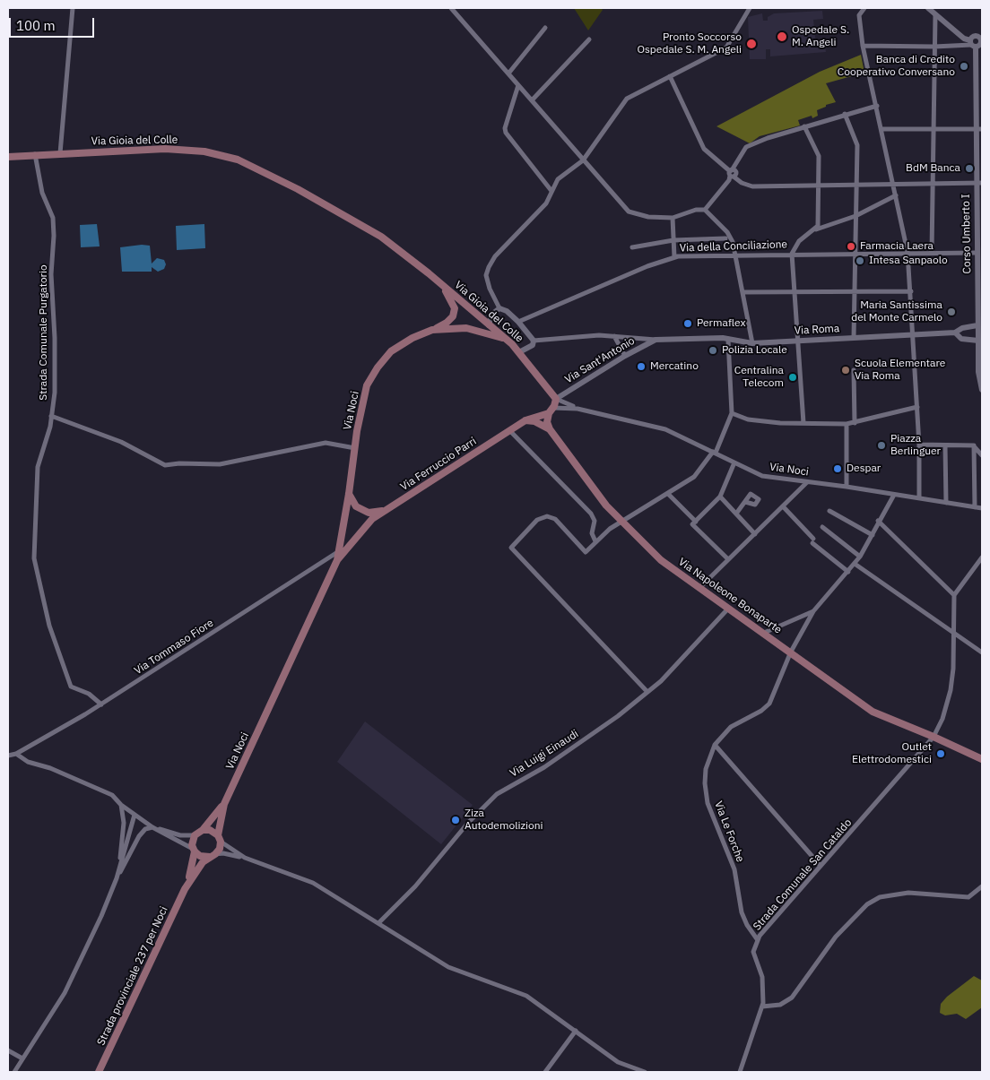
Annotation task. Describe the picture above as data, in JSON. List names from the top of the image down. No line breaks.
{"streets":{"main road":["Via Gioia del Colle","Via Noci","Via Ferruccio Parri","Via Napoleone Bonaparte","Strada provinciale 237 per Noci"],"street":["Corso Umberto I","Via della Conciliazione","Via Roma","Strada Comunale Purgatorio","Via Sant'Antonio","Via Tommaso Fiore","Via Luigi Einaudi","Via Le Forche","Strada Comunale San Cataldo"]},"crossings":[["Via Gioia del Colle","Strada Comunale Purgatorio"],["Via Gioia del Colle","Via Sant'Antonio"],["Via Gioia del Colle","Via Noci"],["Corso Umberto I","Via della Conciliazione"],["Corso Umberto I","Via Roma"],["Via Roma","Via Sant'Antonio"],["Strada Comunale Purgatorio","Via Tommaso Fiore"],["Via Sant'Antonio","Via Noci"],["Via Noci","Via Ferruccio Parri"],["Via Noci","Via Tommaso Fiore"],["Via Noci","Strada provinciale 237 per Noci"],["Via Napoleone Bonaparte","Via Luigi Einaudi"],["Via Napoleone Bonaparte","Via Le Forche"],["Via Napoleone Bonaparte","Strada Comunale San Cataldo"],["Via Le Forche","Strada Comunale San Cataldo"]],"places":["Ospedale S. M. Angeli","Pronto Soccorso Ospedale S. M. Angeli","Banca di Credito Cooperativo Conversano","BdM Banca","Farmacia Laera","Intesa Sanpaolo","Maria Santissima del Monte Carmelo","Permaflex","Polizia Locale","Mercatino","Scuola Elementare Via Roma","Centralina Telecom","Piazza Berlinguer","Despar","Outlet Elettrodomestici","Ziza Autodemolizioni"],"scale_bar":"100 m"}
